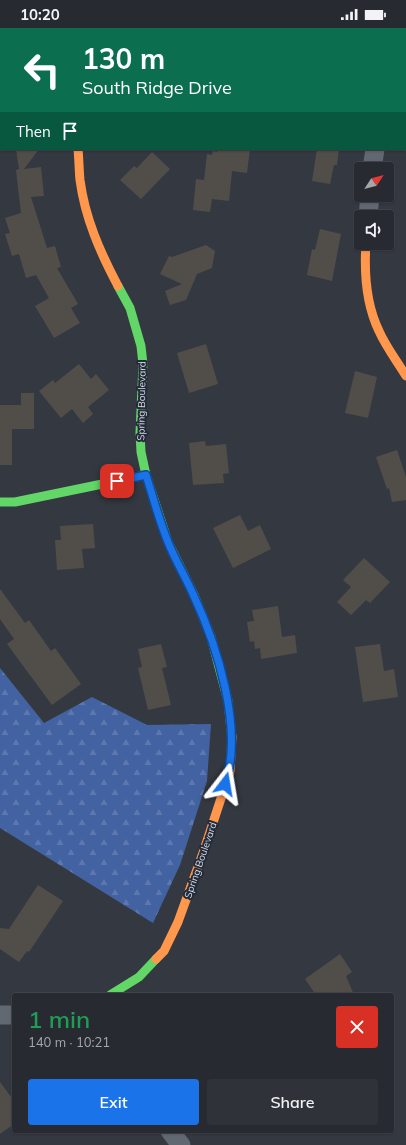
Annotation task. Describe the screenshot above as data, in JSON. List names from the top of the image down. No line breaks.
{"streets":{"street":["Spring Boulevard"]},"north":"top right","page":{"status":"10:20","turn":["130 m","South Ridge Drive"],"then":"Then","heading":["1 min","140 m · 10:21"],"buttons":["Exit","Share"]}}
